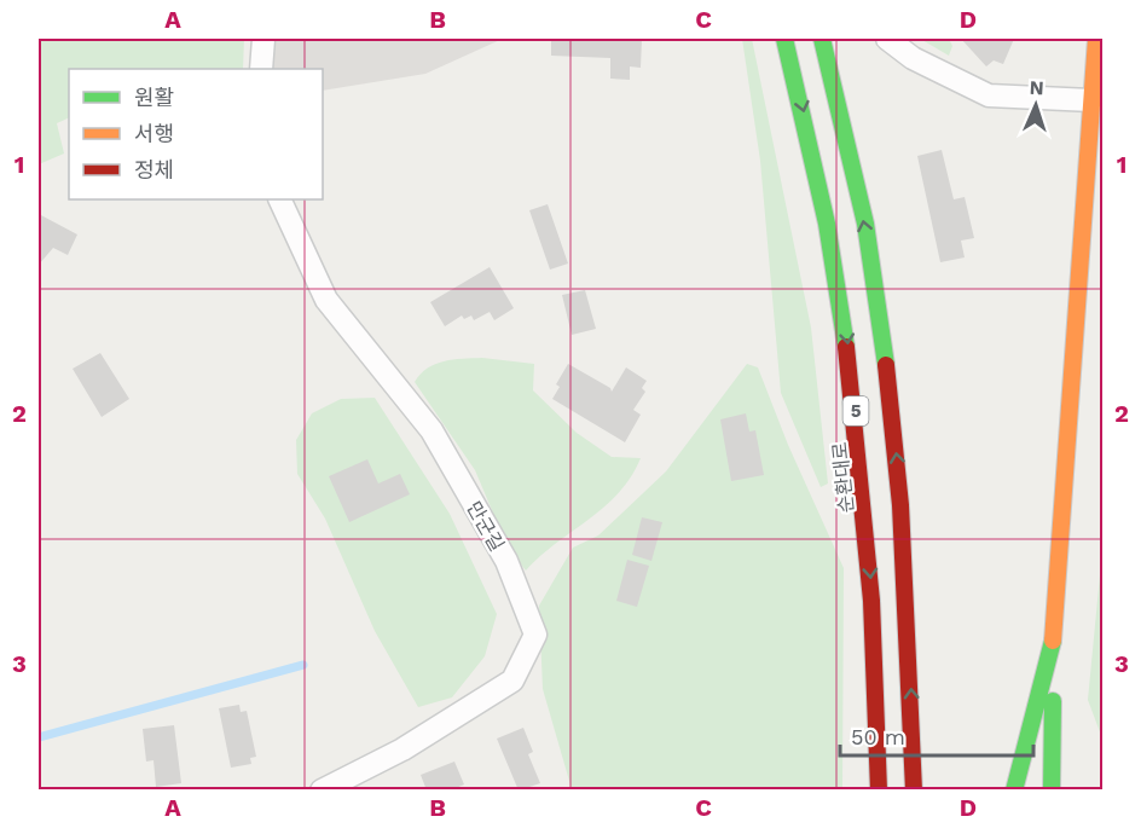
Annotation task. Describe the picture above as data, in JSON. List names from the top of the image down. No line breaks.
{"streets":{"main road":["5","순환대로"],"street":["만군길"]},"legend":["원활","서행","정체"],"scale_bar":"50 m","north":"top","grid":{"columns":["A","B","C","D"],"rows":["1","2","3"]}}
